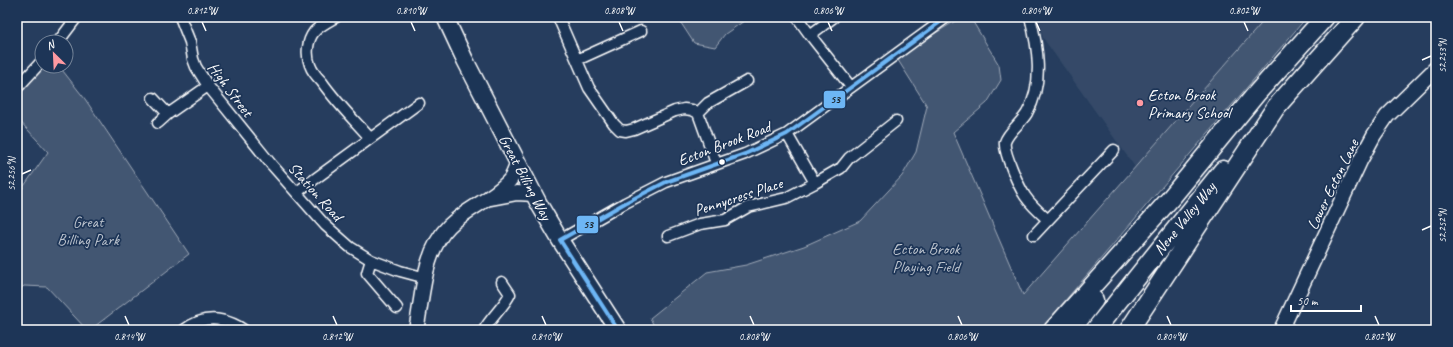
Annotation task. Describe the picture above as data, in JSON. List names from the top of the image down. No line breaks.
{"streets":{"highway":["Nene Valley Way"],"main road":["Great Billing Way"],"street":["High Street","Ecton Brook Road","Lower Ecton Lane","Station Road","Pennycress Place"]},"crossings":[["High Street","Station Road"],["Ecton Brook Road","Great Billing Way"]],"parks":["Great Billing Park","Ecton Brook Playing Field"],"places":["Ecton Brook Primary School"],"lines":["transit line 53"],"scale_bar":"50 m","north":"top left","coordinates":["0.812°W","0.810°W","0.808°W","0.806°W","0.804°W","0.802°W","52.253°N","52.256°N","52.252°N","0.814°W"]}
